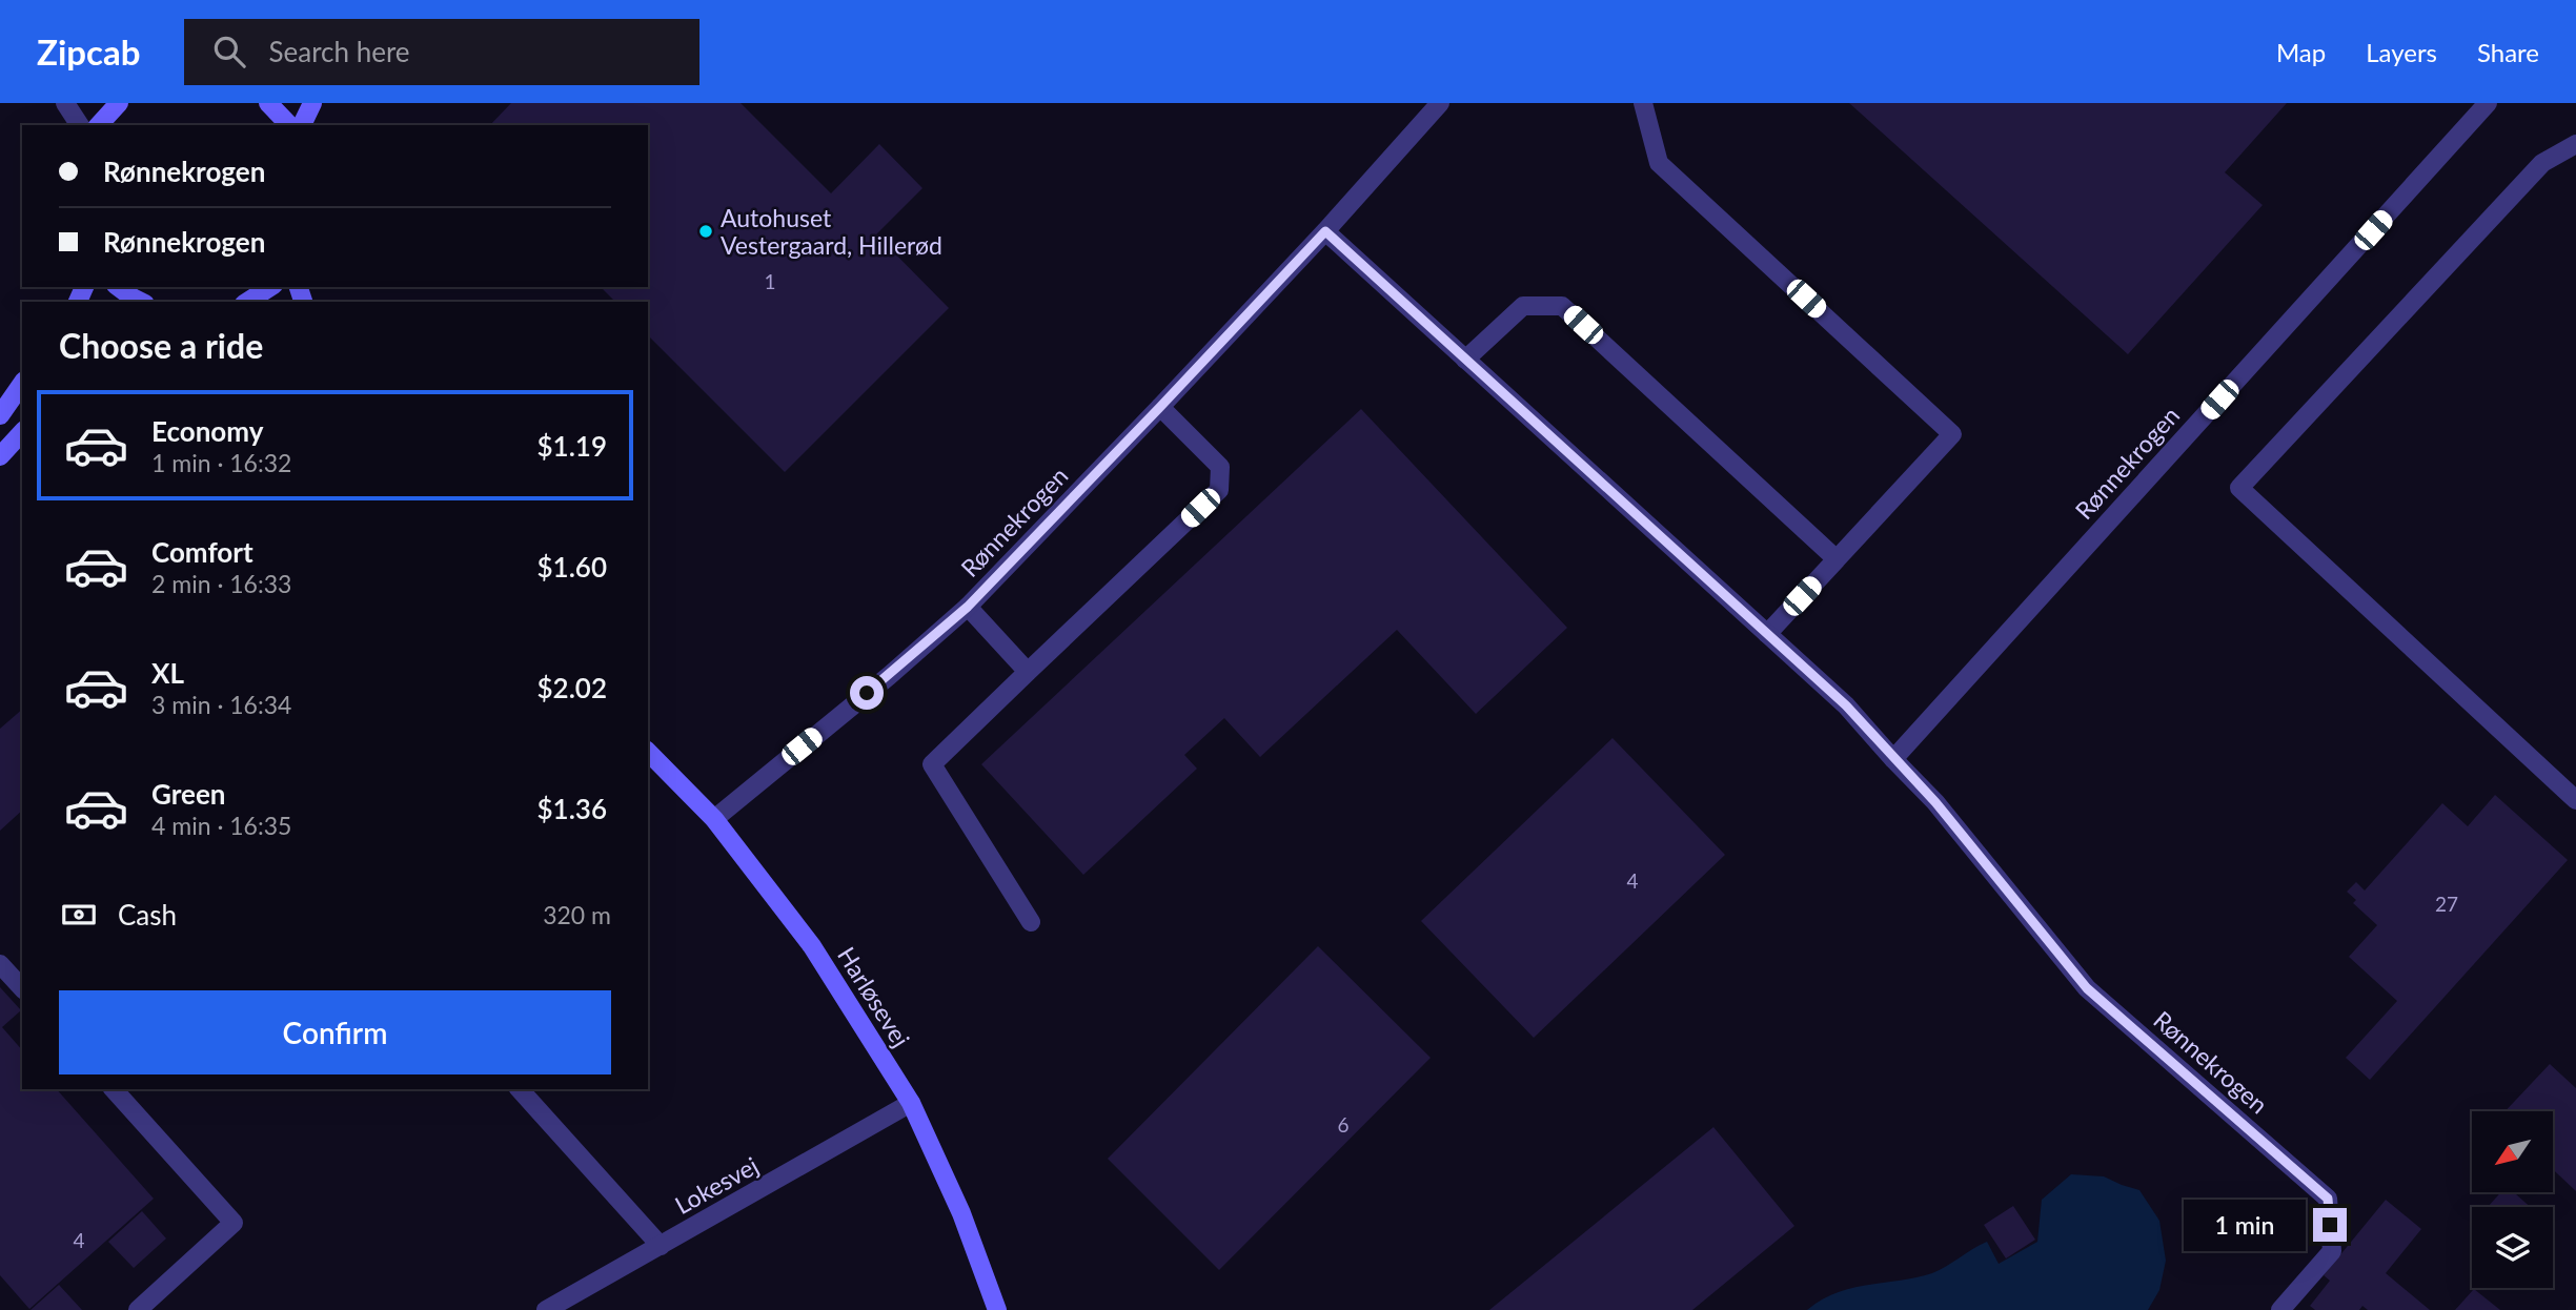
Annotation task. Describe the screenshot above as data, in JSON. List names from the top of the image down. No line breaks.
{"streets":{"street":["Rønnekrogen","Harløsevej","Lokesvej"]},"crossings":[["Rønnekrogen","Harløsevej"],["Harløsevej","Lokesvej"]],"places":["Autohuset Vestergaard, Hillerød"],"house_numbers":["1","4","27","6","4"],"north":"bottom left","page":{"header":"Zipcab","search":"Search here","nav":["Map","Layers","Share"],"banner":["Rønnekrogen","Rønnekrogen"],"heading":"Choose a ride","list":[{"name":"Economy","note":"1 min · 16:32","value":"$1.19"},{"name":"Comfort","note":"2 min · 16:33","value":"$1.60"},{"name":"XL","note":"3 min · 16:34","value":"$2.02"},{"name":"Green","note":"4 min · 16:35","value":"$1.36"}],"pay":["Cash","320 m"],"buttons":"Confirm","bubble":"1 min"}}
